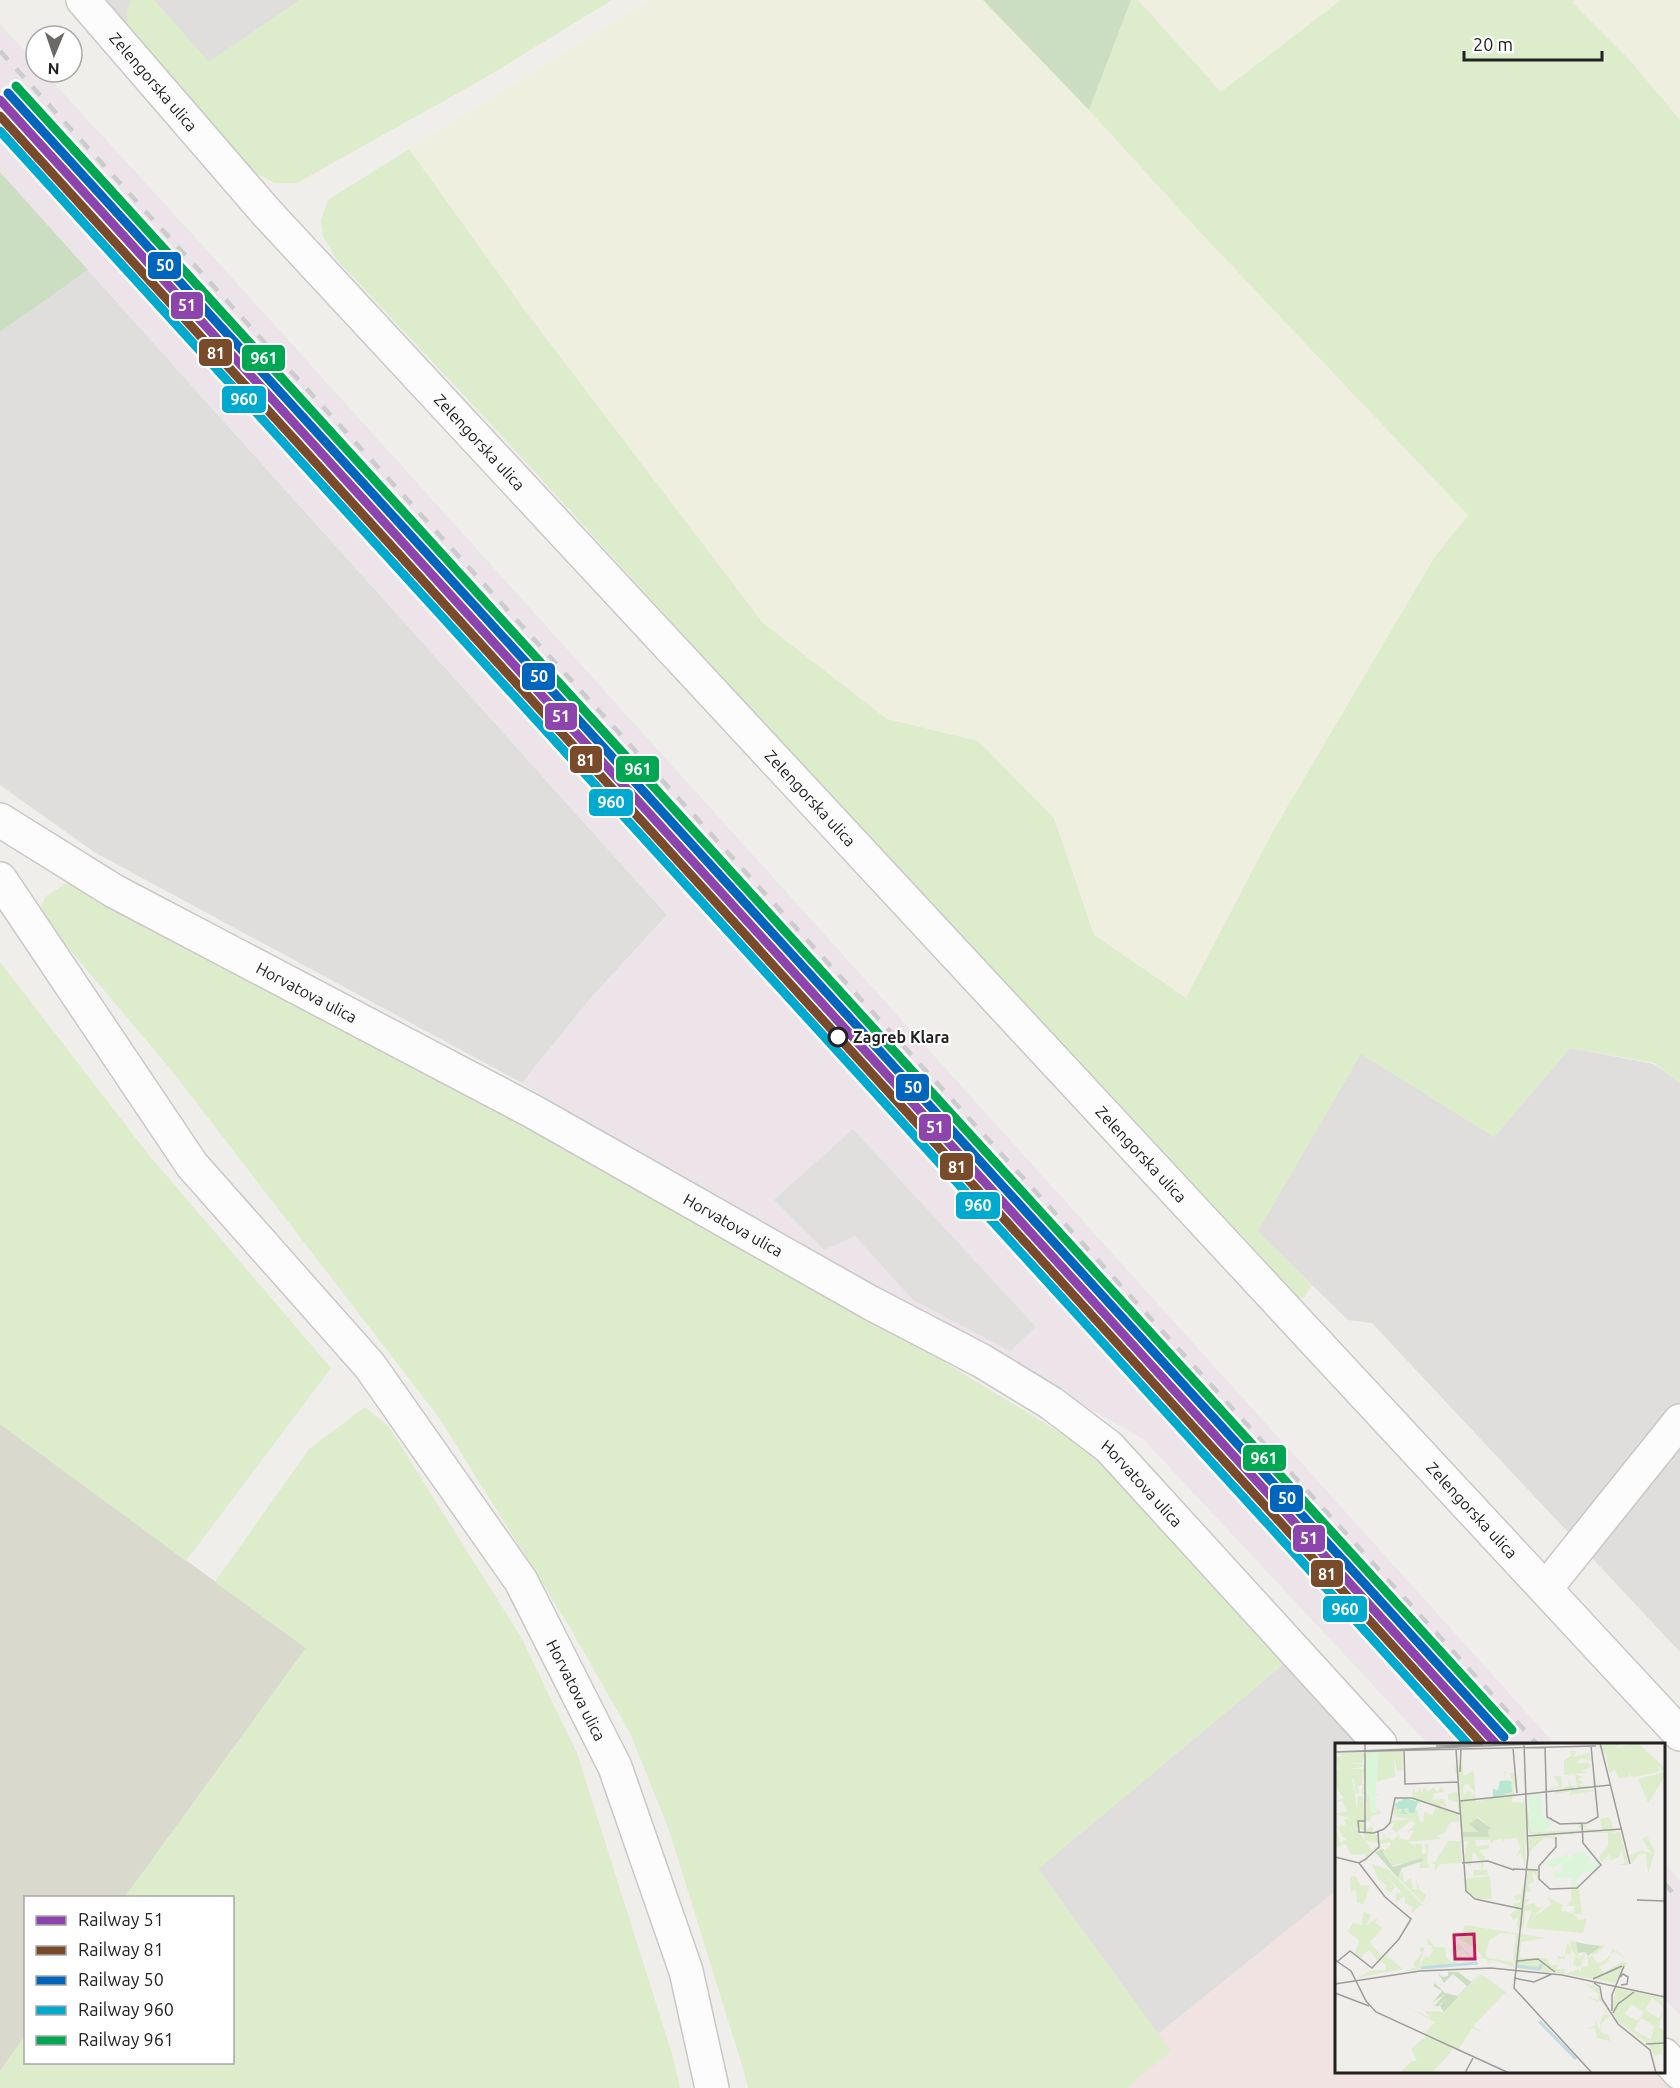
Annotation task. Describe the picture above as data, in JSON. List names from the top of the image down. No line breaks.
{"streets":{"street":["Zelengorska ulica","Horvatova ulica"]},"places":["Zagreb Klara"],"lines":["rail line 961","rail line 50","rail line 51","rail line 81","rail line 960"],"legend":["Railway 51","Railway 81","Railway 50","Railway 960","Railway 961"],"scale_bar":"20 m","north":"bottom"}
